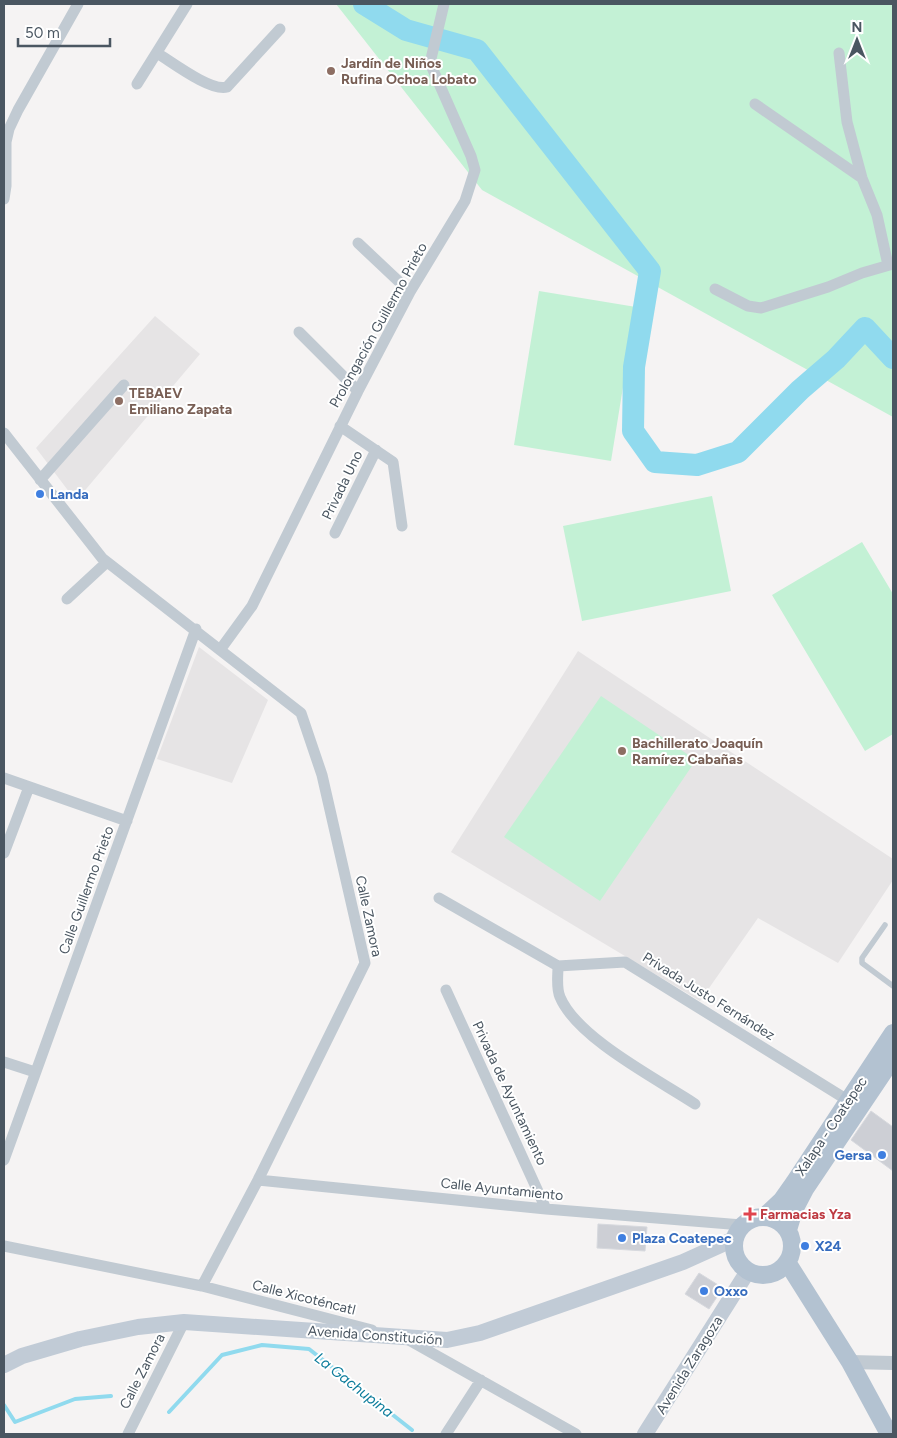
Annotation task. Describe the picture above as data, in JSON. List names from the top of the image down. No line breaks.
{"streets":{"main road":["Xalapa - Coatepec","Avenida Constitución","Avenida Zaragoza"],"street":["Prolongación Guillermo Prieto","Privada Uno","Calle Guillermo Prieto","Calle Zamora","Privada Justo Fernández","Privada de Ayuntamiento","Calle Ayuntamiento","Calle Xicoténcatl"]},"crossings":[["Prolongación Guillermo Prieto","Calle Zamora"],["Calle Guillermo Prieto","Calle Zamora"],["Calle Zamora","Calle Ayuntamiento"],["Calle Zamora","Calle Xicoténcatl"],["Calle Zamora","Avenida Constitución"],["Privada Justo Fernández","Xalapa - Coatepec"],["Privada de Ayuntamiento","Calle Ayuntamiento"],["Xalapa - Coatepec","Calle Ayuntamiento"],["Xalapa - Coatepec","Avenida Constitución"],["Xalapa - Coatepec","Avenida Zaragoza"],["Calle Ayuntamiento","Avenida Constitución"],["Calle Ayuntamiento","Avenida Zaragoza"],["Calle Xicoténcatl","Avenida Constitución"],["Avenida Constitución","Avenida Zaragoza"]],"water":["La Gachupina"],"places":{"other":["Jardín de Niños Rufina Ochoa Lobato","TEBAEV Emiliano Zapata","Landa","Bachillerato Joaquín Ramírez Cabañas","Gersa","Plaza Coatepec","X24","Oxxo"],"health":["Farmacias Yza"]},"scale_bar":"50 m","north":"top"}
